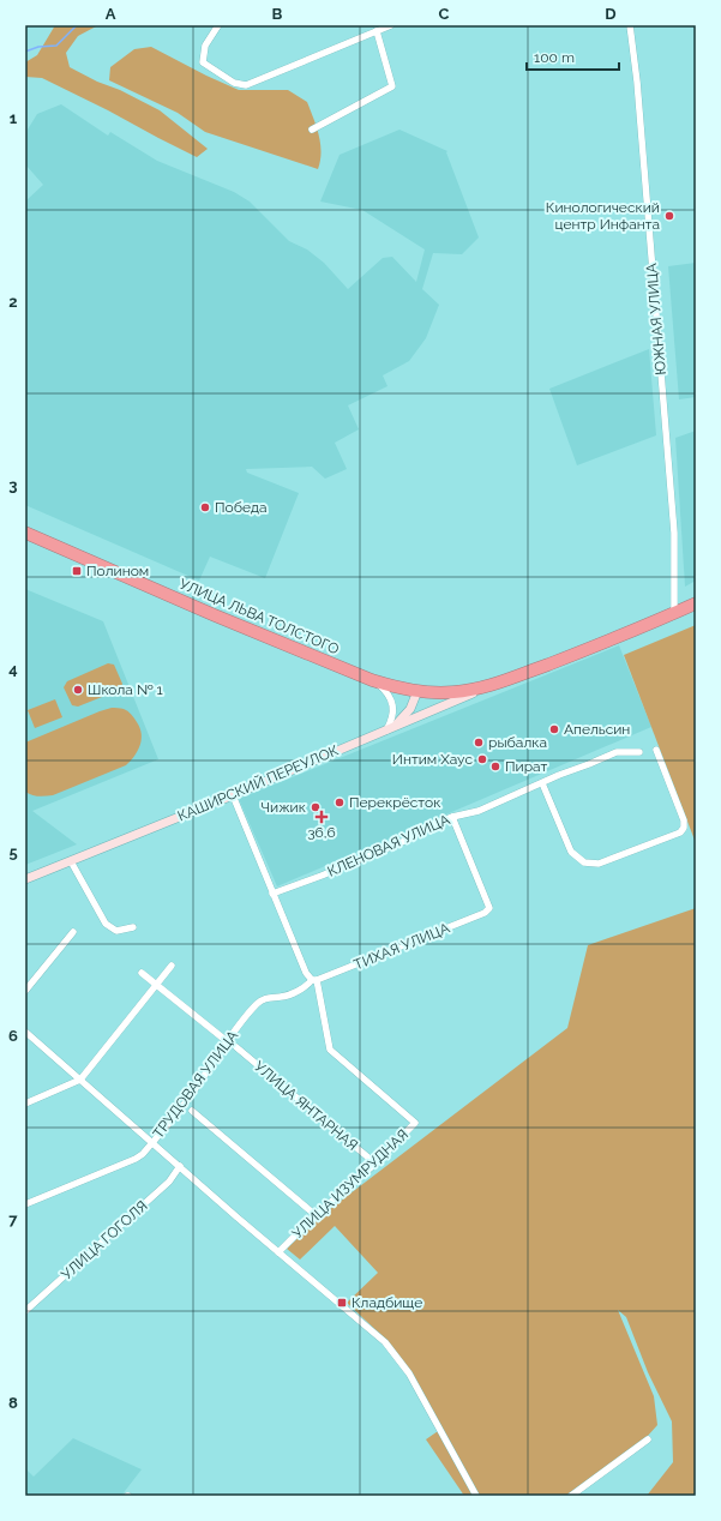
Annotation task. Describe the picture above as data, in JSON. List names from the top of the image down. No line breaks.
{"streets":{"highway":["УЛИЦА ЛЬВА ТОЛСТОГО"],"main road":["КАШИРСКИЙ ПЕРЕУЛОК"],"street":["ЮЖНАЯ УЛИЦА","КЛЕНОВАЯ УЛИЦА","ТИХАЯ УЛИЦА","ТРУДОВАЯ УЛИЦА","УЛИЦА ЯНТАРНАЯ","УЛИЦА ИЗУМРУДНАЯ","УЛИЦА ГОГОЛЯ"]},"crossings":[["ЮЖНАЯ УЛИЦА","УЛИЦА ЛЬВА ТОЛСТОГО"],["УЛИЦА ЛЬВА ТОЛСТОГО","КАШИРСКИЙ ПЕРЕУЛОК"],["КЛЕНОВАЯ УЛИЦА","ТИХАЯ УЛИЦА"],["ТИХАЯ УЛИЦА","ТРУДОВАЯ УЛИЦА"],["ТИХАЯ УЛИЦА","УЛИЦА ИЗУМРУДНАЯ"],["УЛИЦА ЯНТАРНАЯ","УЛИЦА ИЗУМРУДНАЯ"]],"places":{"other":["Кинологический центр Инфанта","Победа","Школа № 1","Апельсин","рыбалка","Интим Хаус","Пират","Перекрёсток","Чижик"],"transit":["Полином","Кладбище"],"health":["36,6"]},"scale_bar":"100 m","grid":{"columns":["A","B","C","D"],"rows":["1","2","3","4","5","6","7","8"]}}
